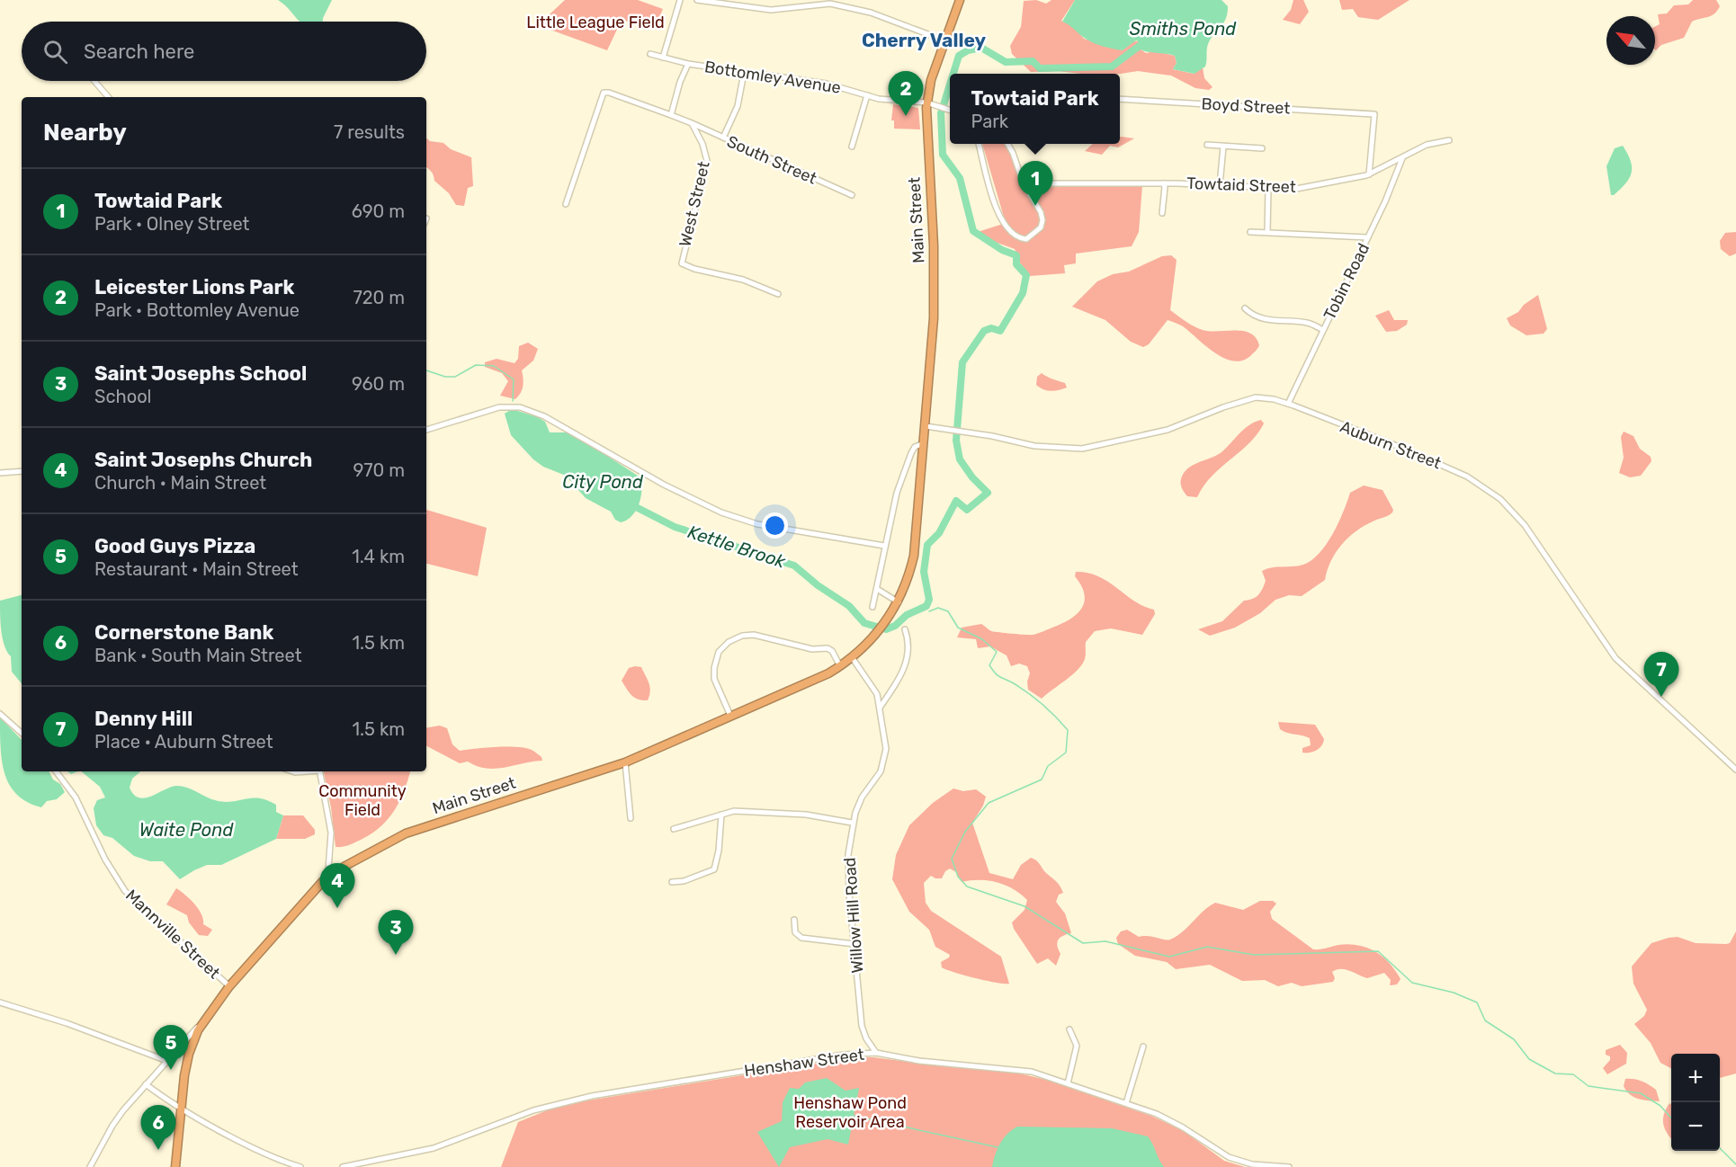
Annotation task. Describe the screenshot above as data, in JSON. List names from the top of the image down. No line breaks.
{"streets":{"highway":["Main Street"],"street":["Bottomley Avenue","Boyd Street","South Street","Towtaid Street","West Street","Tobin Road","Auburn Street","Willow Hill Road","Mannville Street","Henshaw Street"]},"crossings":[["Bottomley Avenue","Main Street"],["Boyd Street","Towtaid Street"],["South Street","West Street"],["Towtaid Street","Tobin Road"],["Main Street","Auburn Street"],["Main Street","Mannville Street"],["Tobin Road","Auburn Street"],["Willow Hill Road","Henshaw Street"]],"districts":["Cherry Valley"],"water":["Smiths Pond","City Pond","Kettle Brook","Waite Pond"],"parks":["Little League Field","Community Field","Henshaw Pond Reservoir Area"],"north":"top left","page":{"search":"Search here","pins":["2","1","7","4","3","5","6"],"popup":["Towtaid Park","Park"],"heading":["Nearby","7 results"],"list":[{"mark":"1","name":"Towtaid Park","note":"Park · Olney Street","value":"690 m"},{"mark":"2","name":"Leicester Lions Park","note":"Park · Bottomley Avenue","value":"720 m"},{"mark":"3","name":"Saint Josephs School","note":"School","value":"960 m"},{"mark":"4","name":"Saint Josephs Church","note":"Church · Main Street","value":"970 m"},{"mark":"5","name":"Good Guys Pizza","note":"Restaurant · Main Street","value":"1.4 km"},{"mark":"6","name":"Cornerstone Bank","note":"Bank · South Main Street","value":"1.5 km"},{"mark":"7","name":"Denny Hill","note":"Place · Auburn Street","value":"1.5 km"}],"map_buttons":["+","−"]}}
